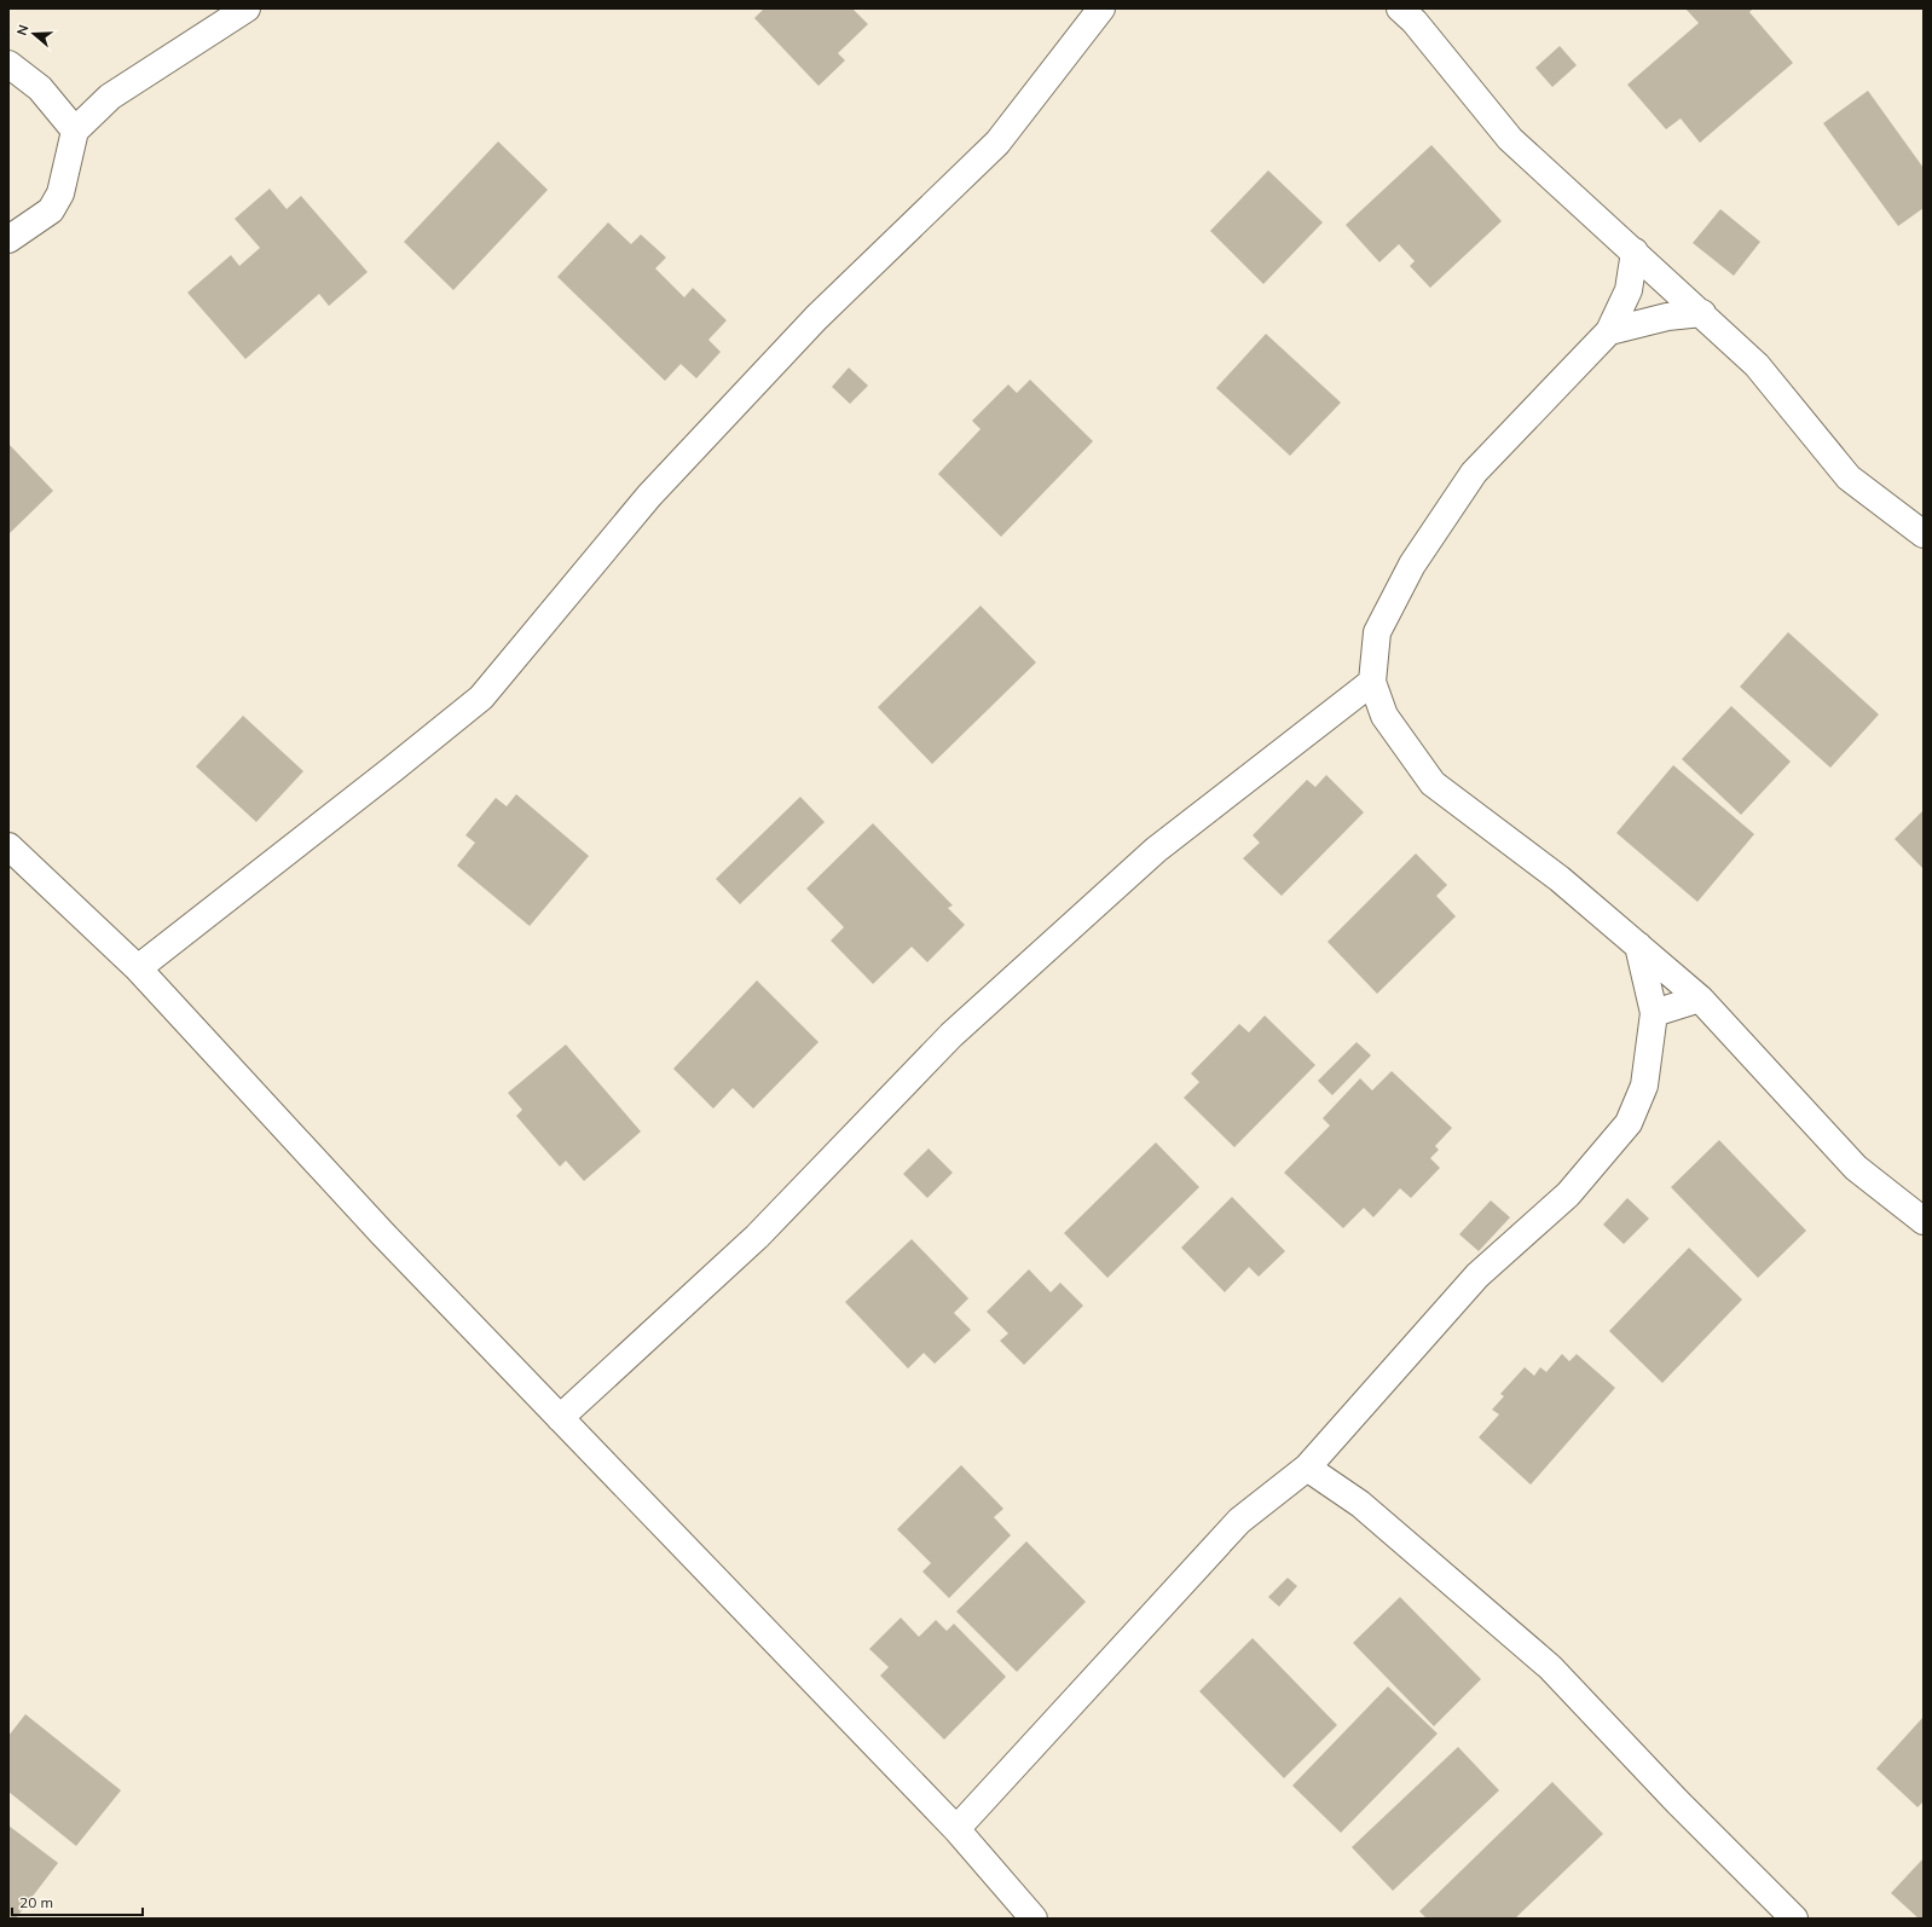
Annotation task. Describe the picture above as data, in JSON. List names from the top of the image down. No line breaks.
{"scale_bar":"20 m","north":"left"}
